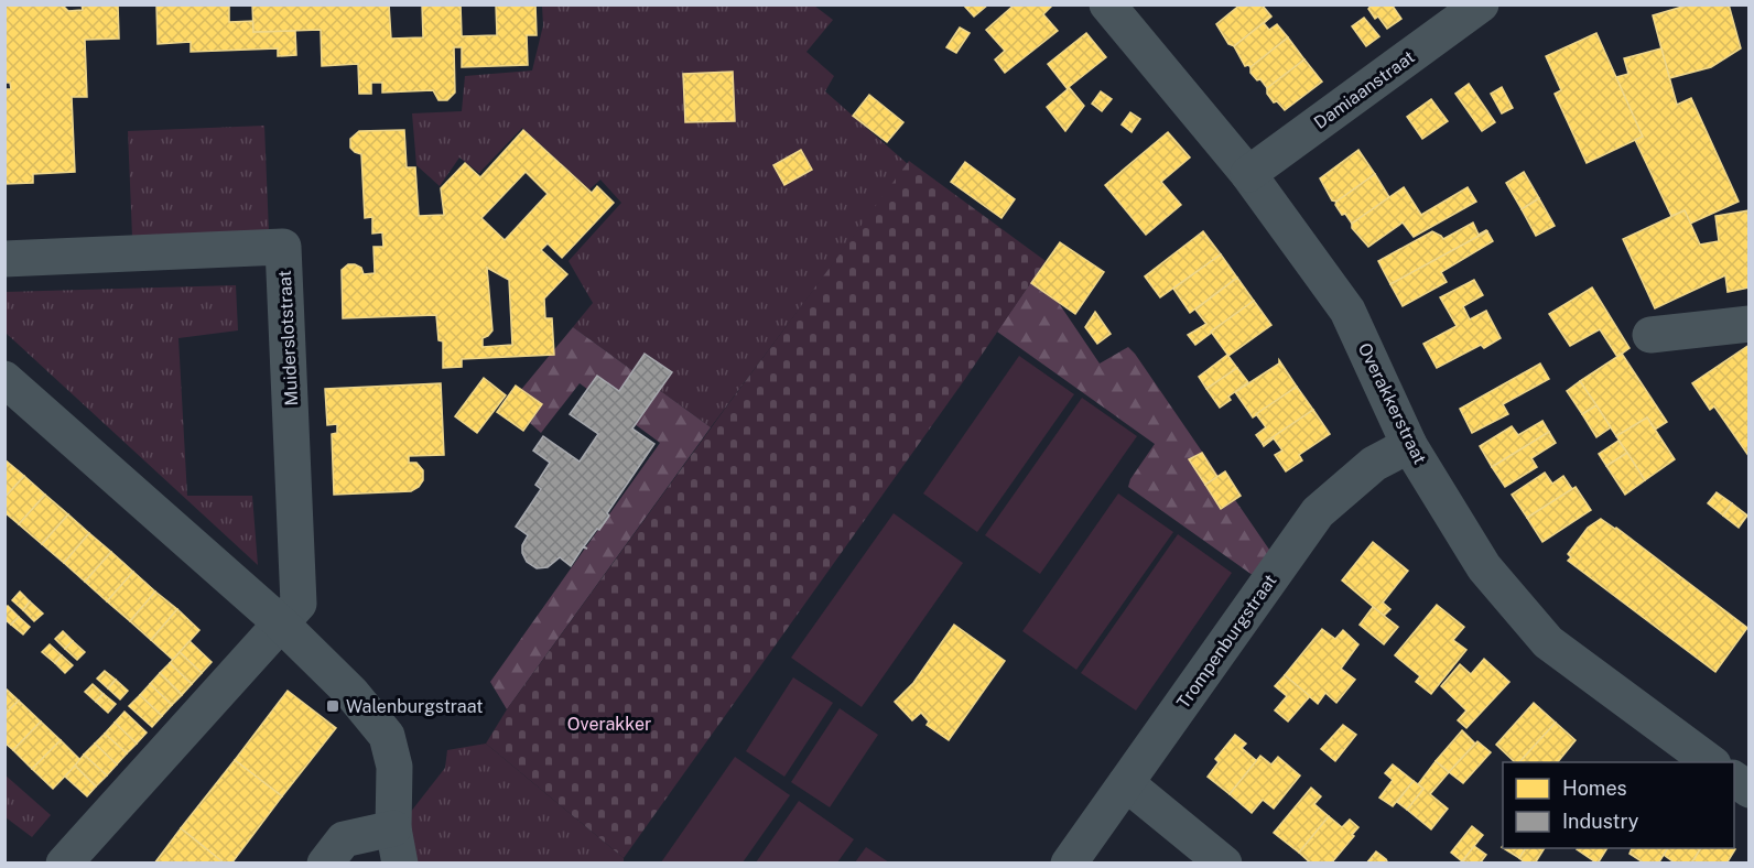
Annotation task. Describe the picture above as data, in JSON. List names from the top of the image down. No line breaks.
{"streets":{"street":["Damiaanstraat","Muiderslotstraat","Overakkerstraat","Trompenburgstraat"]},"crossings":[["Damiaanstraat","Overakkerstraat"],["Overakkerstraat","Trompenburgstraat"]],"parks":["Overakker"],"places":{"transit":["Walenburgstraat"]},"legend":["Homes","Industry"]}
